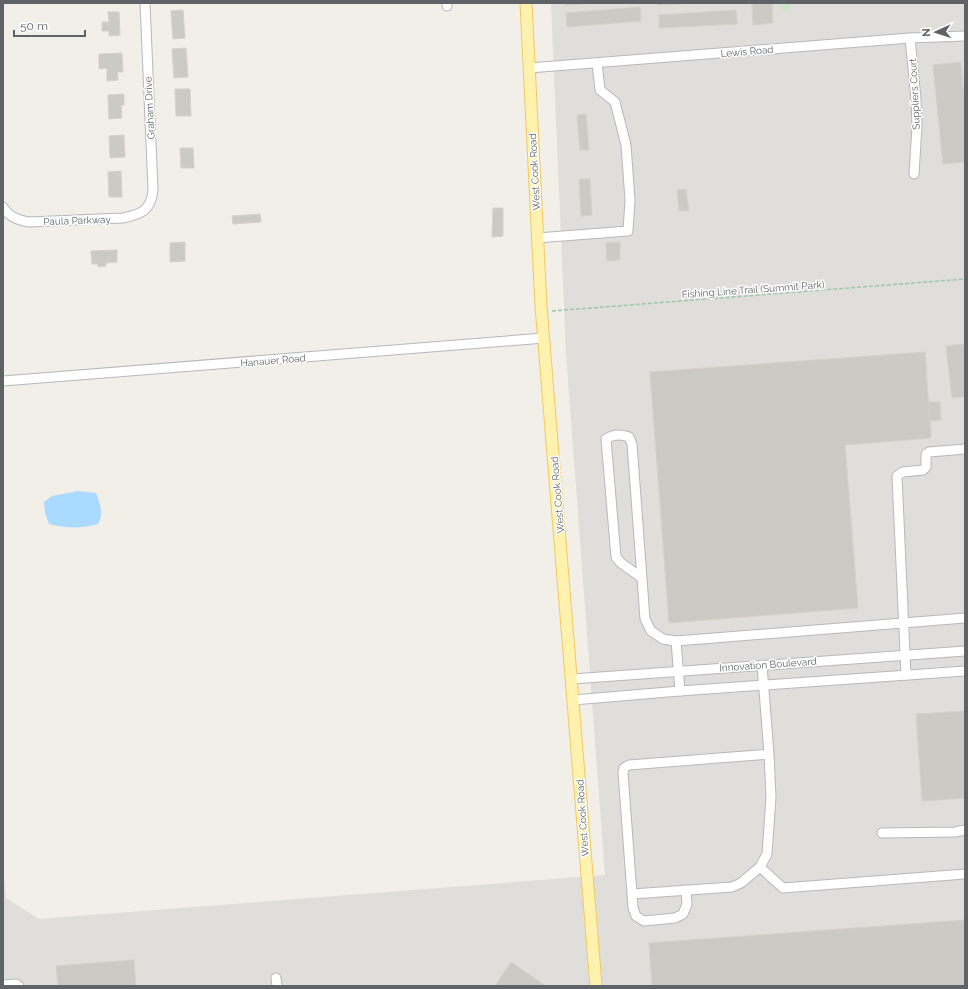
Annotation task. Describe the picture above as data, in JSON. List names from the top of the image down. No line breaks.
{"streets":{"main road":["West Cook Road"],"street":["Lewis Road","Suppliers Court","Graham Drive","Paula Parkway","Hanauer Road","Innovation Boulevard"],"path":["Fishing Line Trail (Summit Park)"]},"crossings":[["Lewis Road","Suppliers Court"],["Lewis Road","West Cook Road"],["Graham Drive","Paula Parkway"],["West Cook Road","Fishing Line Trail (Summit Park)"],["West Cook Road","Hanauer Road"],["West Cook Road","Innovation Boulevard"]],"scale_bar":"50 m","north":"left"}
